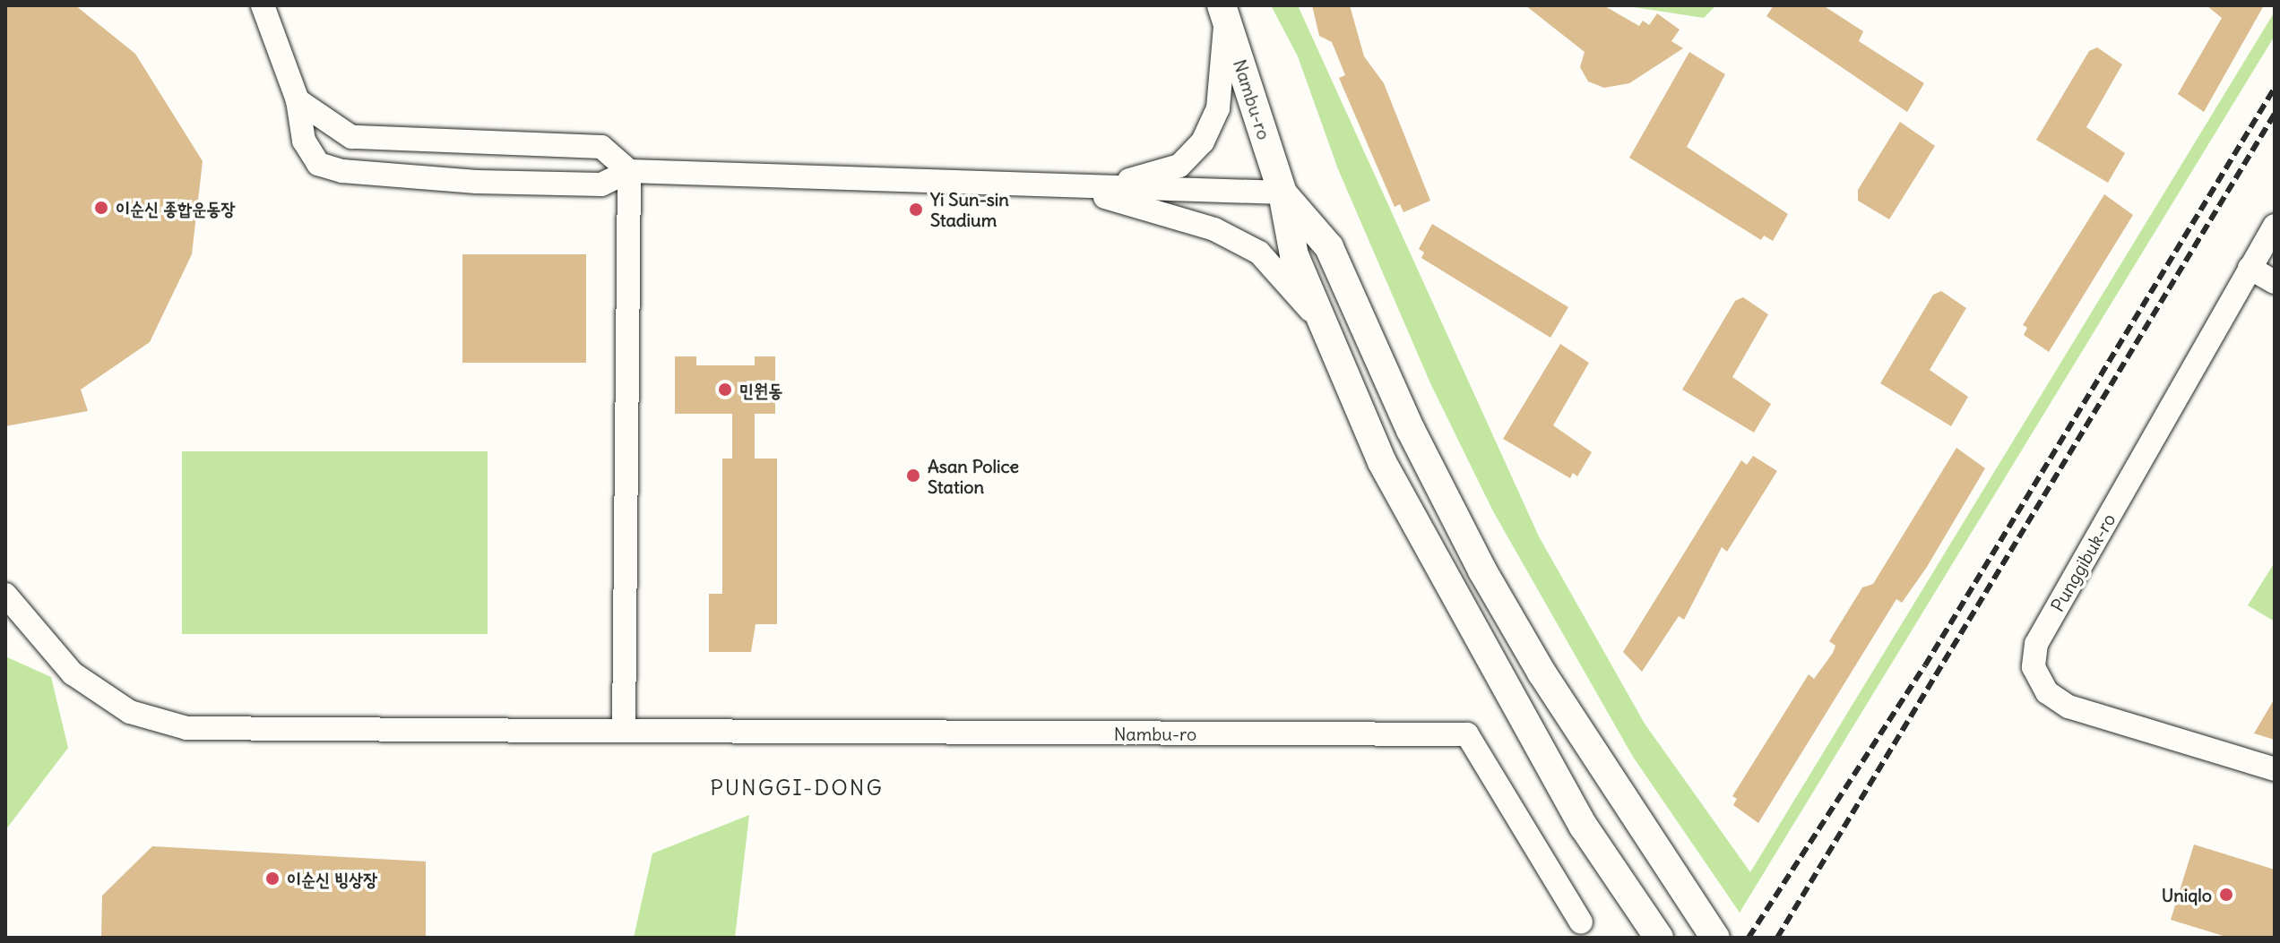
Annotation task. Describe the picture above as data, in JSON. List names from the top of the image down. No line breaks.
{"streets":{"main road":["Nambu-ro"],"street":["Punggibuk-ro"]},"districts":["PUNGGI-DONG"],"places":["이순신 종합운동장","Yi Sun-sin Stadium","민원동","Asan Police Station","이순신 빙상장","Uniqlo"]}
